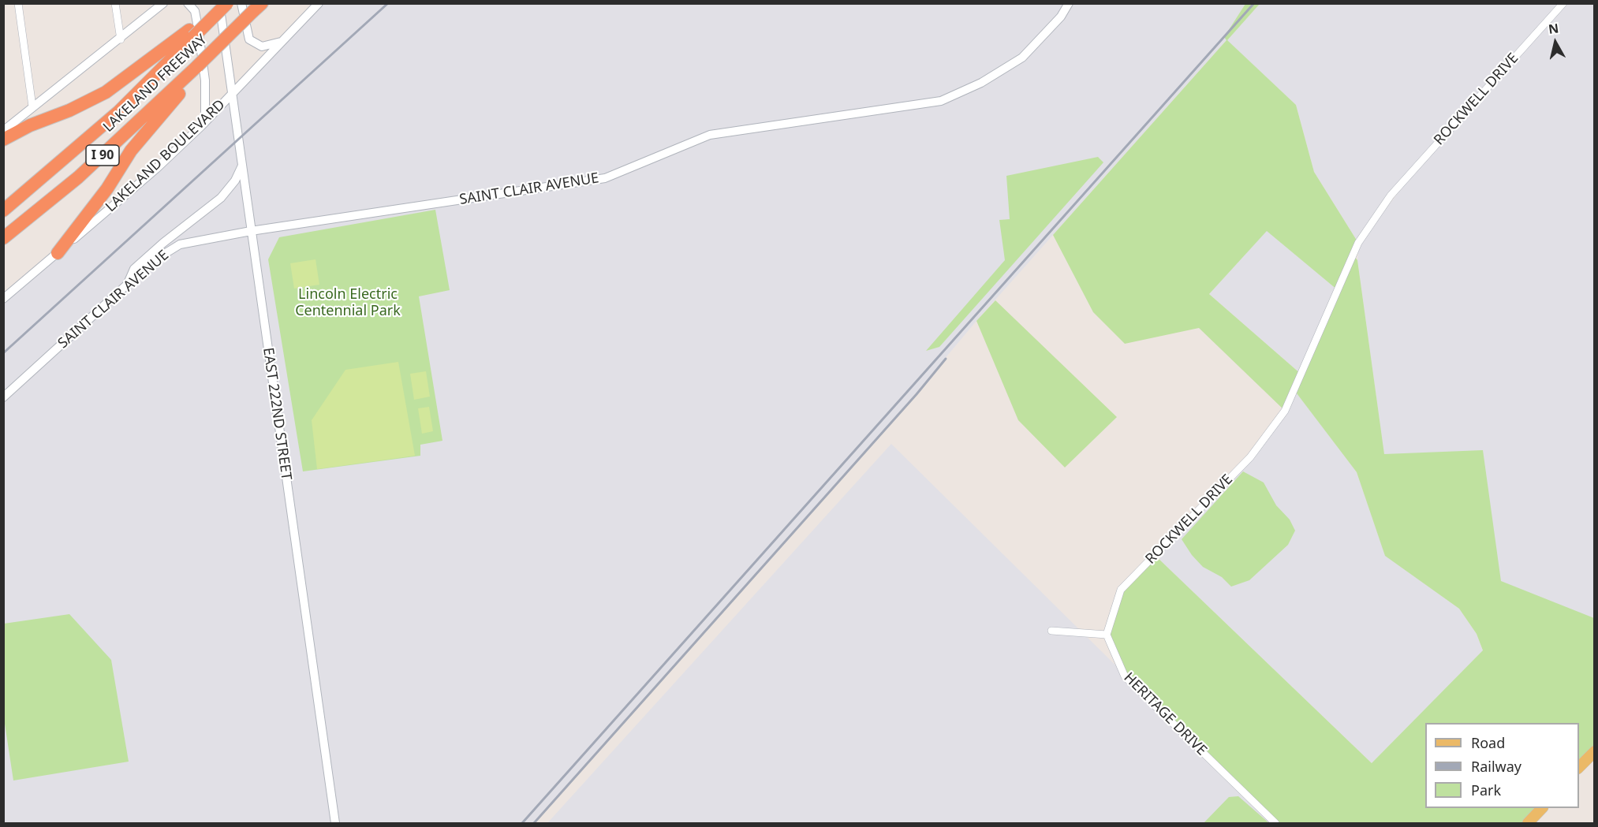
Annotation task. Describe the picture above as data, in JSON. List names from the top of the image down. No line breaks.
{"streets":{"highway":["LAKELAND FREEWAY","I 90"],"street":["ROCKWELL DRIVE","LAKELAND BOULEVARD","SAINT CLAIR AVENUE","EAST 222ND STREET","HERITAGE DRIVE"]},"crossings":[["ROCKWELL DRIVE","HERITAGE DRIVE"],["LAKELAND BOULEVARD","EAST 222ND STREET"],["SAINT CLAIR AVENUE","EAST 222ND STREET"]],"parks":["Lincoln Electric Centennial Park"],"legend":["Road","Railway","Park"],"north":"top"}
